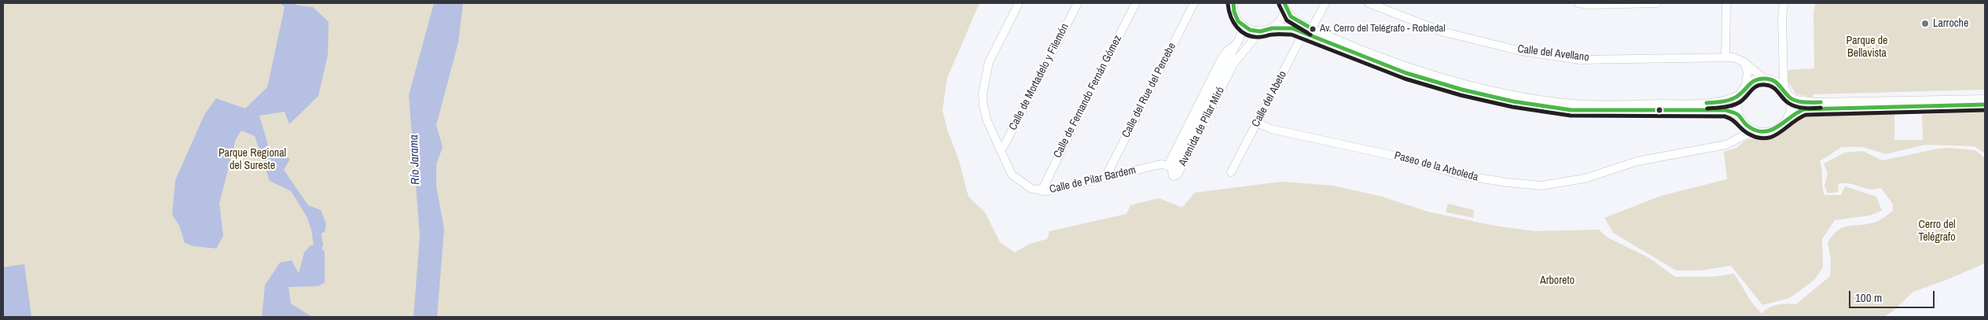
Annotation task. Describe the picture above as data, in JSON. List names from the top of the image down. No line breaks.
{"streets":{"street":["Calle del Avellano","Calle de Mortadelo y Filemón","Calle del Rue del Percebe","Calle de Fernando Fernán Gómez","Calle del Abeto","Avenida de Pilar Miró","Paseo de la Arboleda","Calle de Pilar Bardem"]},"crossings":[["Calle del Avellano","Paseo de la Arboleda"],["Calle de Mortadelo y Filemón","Calle de Pilar Bardem"],["Calle del Rue del Percebe","Calle de Pilar Bardem"],["Calle de Fernando Fernán Gómez","Calle de Pilar Bardem"],["Calle del Abeto","Paseo de la Arboleda"],["Avenida de Pilar Miró","Calle de Pilar Bardem"]],"water":["Río Jarama"],"parks":["Parque de Bellavista","Parque Regional del Sureste","Cerro del Telégrafo","Arboreto"],"places":["Larroche","Av. Cerro del Telégrafo - Robledal"],"scale_bar":"100 m"}
